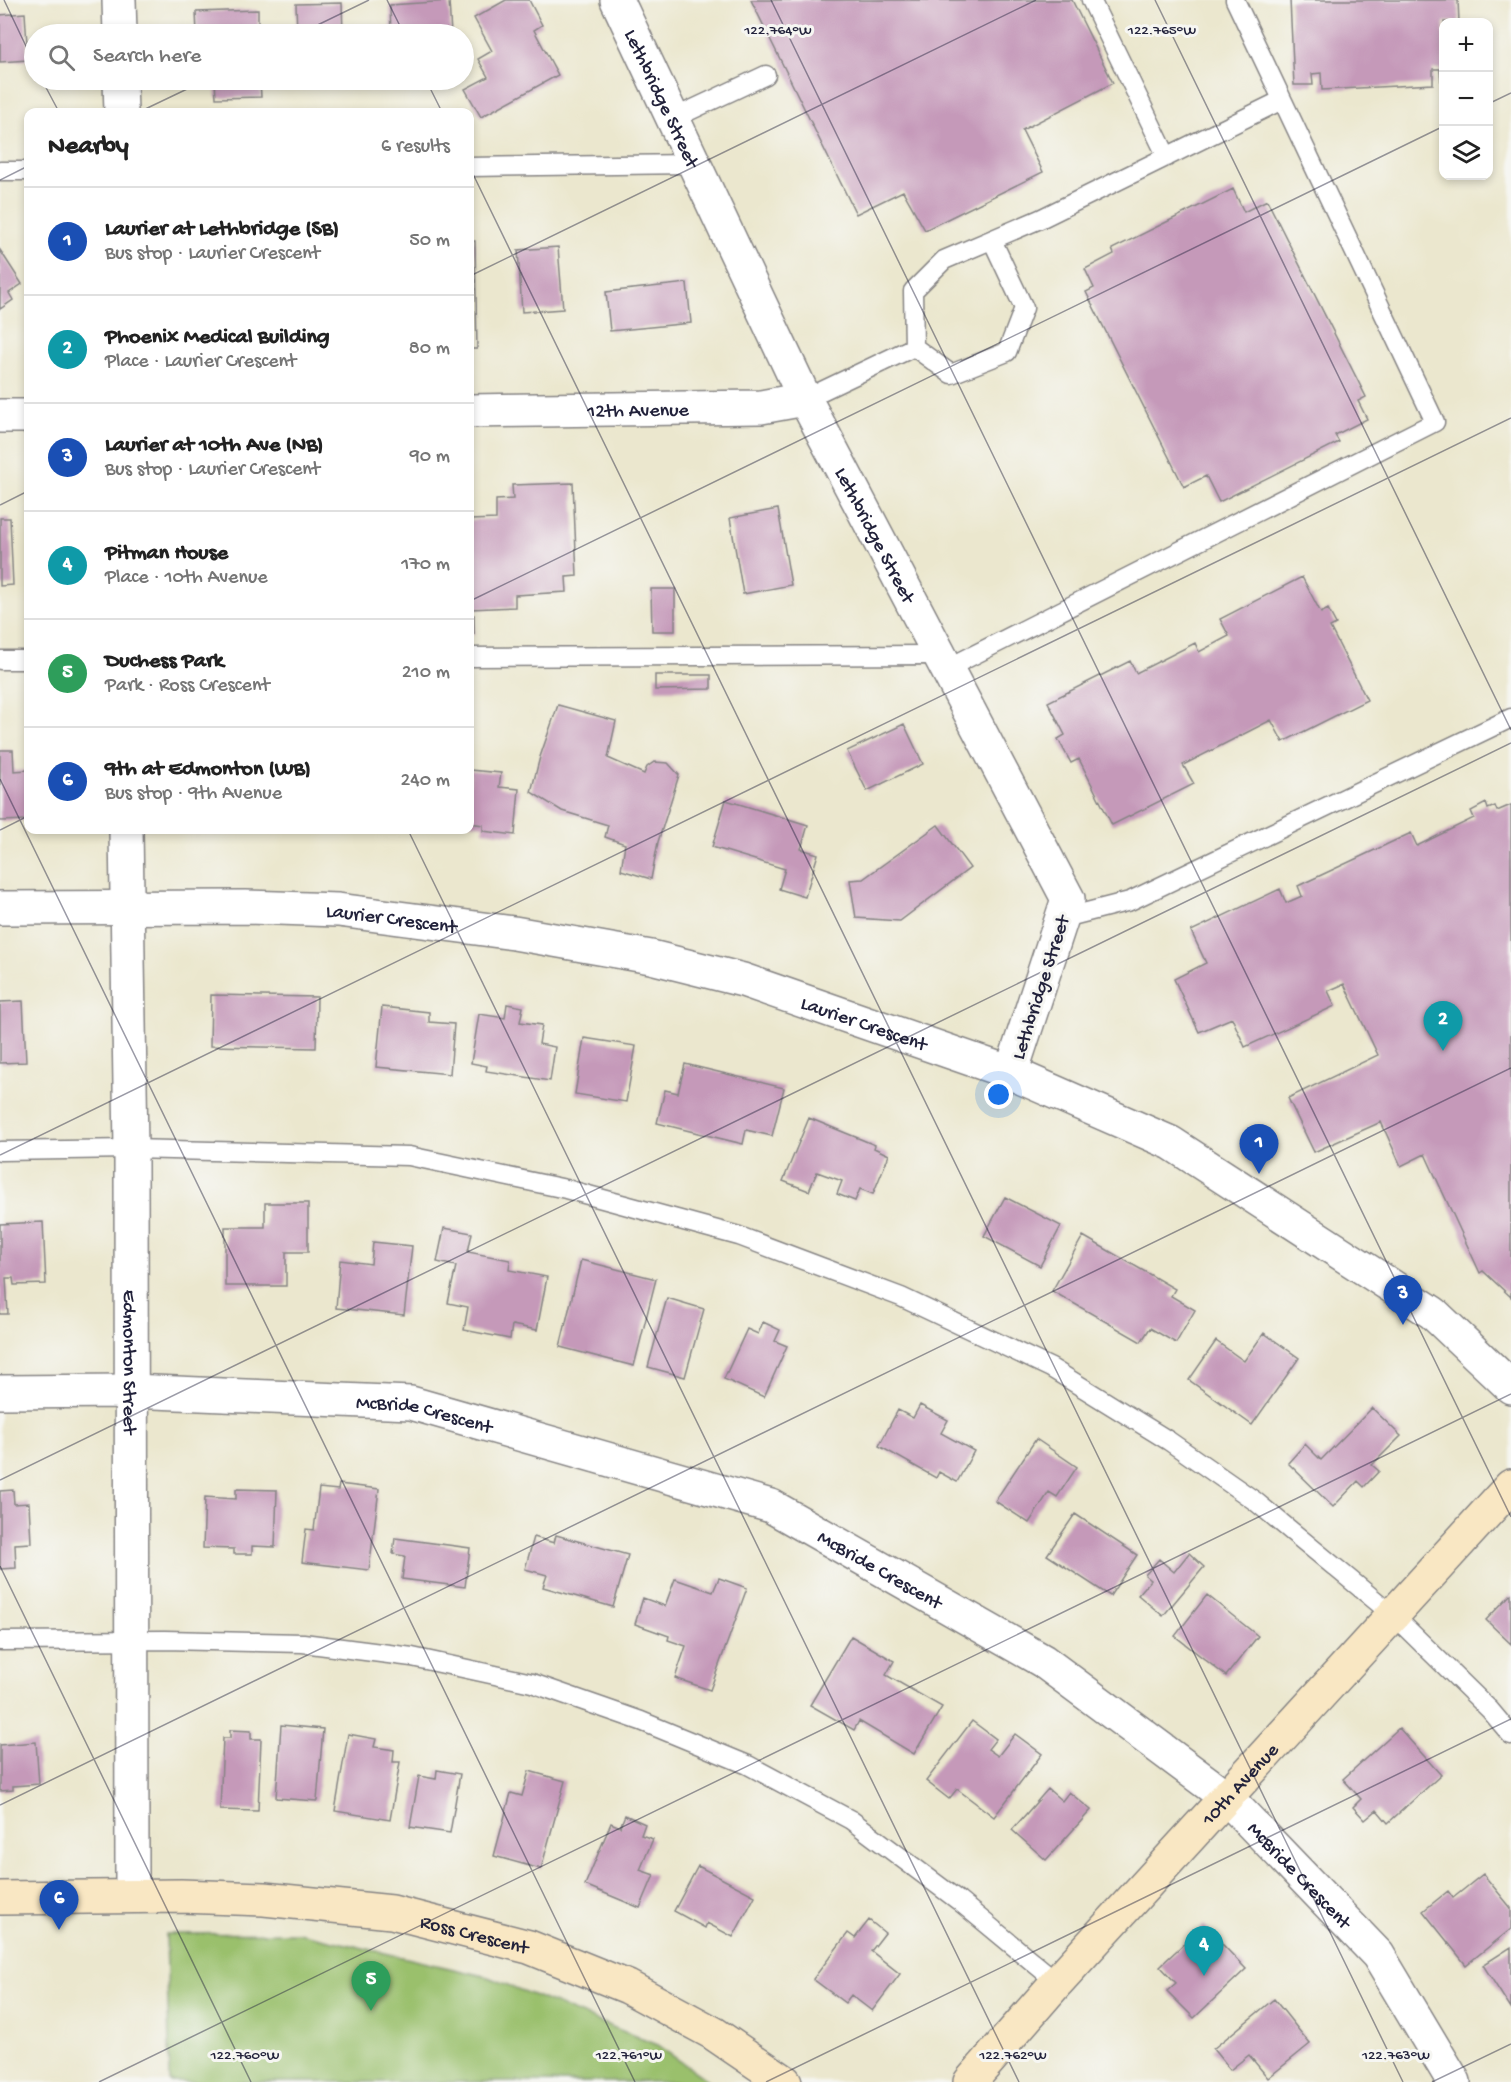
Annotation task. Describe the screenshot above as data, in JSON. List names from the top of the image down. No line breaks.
{"streets":{"street":["Lethbridge Street","12th Avenue","Laurier Crescent","Edmonton Street","McBride Crescent","10th Avenue","Ross Crescent"]},"crossings":[["Lethbridge Street","12th Avenue"],["Lethbridge Street","Laurier Crescent"],["Laurier Crescent","Edmonton Street"],["Edmonton Street","McBride Crescent"],["Edmonton Street","Ross Crescent"],["McBride Crescent","10th Avenue"]],"page":{"map_buttons":["+","−"],"search":"Search here","heading":["Nearby","6 results"],"list":[{"mark":"1","name":"Laurier at Lethbridge (SB)","note":"Bus stop · Laurier Crescent","value":"50 m"},{"mark":"2","name":"Phoenix Medical Building","note":"Place · Laurier Crescent","value":"80 m"},{"mark":"3","name":"Laurier at 10th Ave (NB)","note":"Bus stop · Laurier Crescent","value":"90 m"},{"mark":"4","name":"Pitman House","note":"Place · 10th Avenue","value":"170 m"},{"mark":"5","name":"Duchess Park","note":"Park · Ross Crescent","value":"210 m"},{"mark":"6","name":"9th at Edmonton (WB)","note":"Bus stop · 9th Avenue","value":"240 m"}],"pins":["2","1","3","6","4","5"]},"coordinates":["122.764°W","122.765°W","122.760°W","122.761°W","122.762°W","122.763°W"]}
